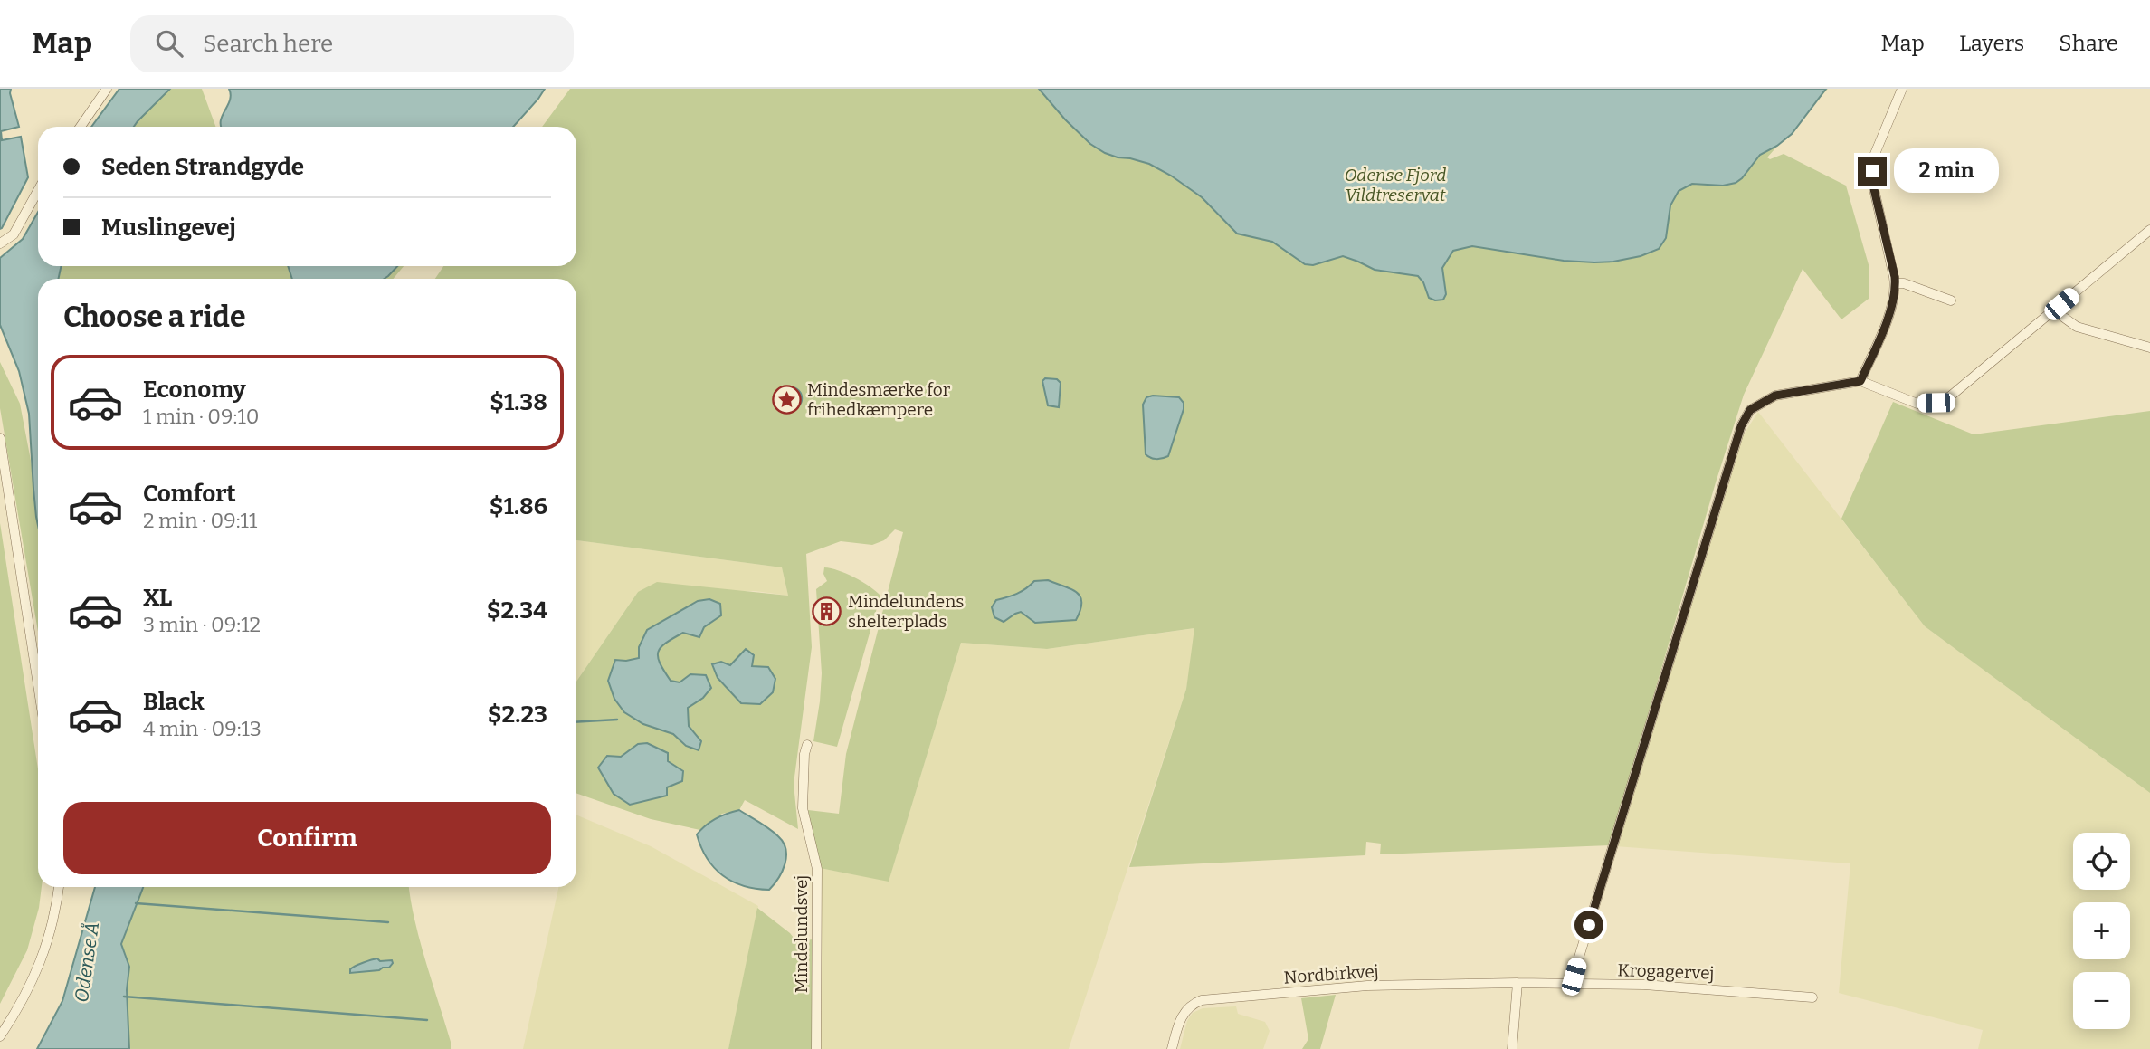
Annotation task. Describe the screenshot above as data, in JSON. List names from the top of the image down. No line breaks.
{"streets":{"street":["Mindelundsvej","Krogagervej","Nordbirkvej"]},"crossings":[["Krogagervej","Nordbirkvej"]],"water":["Odense Å"],"parks":["Odense Fjord Vildtreservat"],"places":{"place":["Mindesmærke for frihedkæmpere"],"building":["Mindelundens shelterplads"]},"page":{"header":"Map","search":"Search here","nav":["Map","Layers","Share"],"banner":["Seden Strandgyde","Muslingevej"],"bubble":"2 min","heading":"Choose a ride","list":[{"name":"Economy","note":"1 min · 09:10","value":"$1.38"},{"name":"Comfort","note":"2 min · 09:11","value":"$1.86"},{"name":"XL","note":"3 min · 09:12","value":"$2.34"},{"name":"Black","note":"4 min · 09:13","value":"$2.23"}],"buttons":"Confirm","map_buttons":["+","−"]}}
